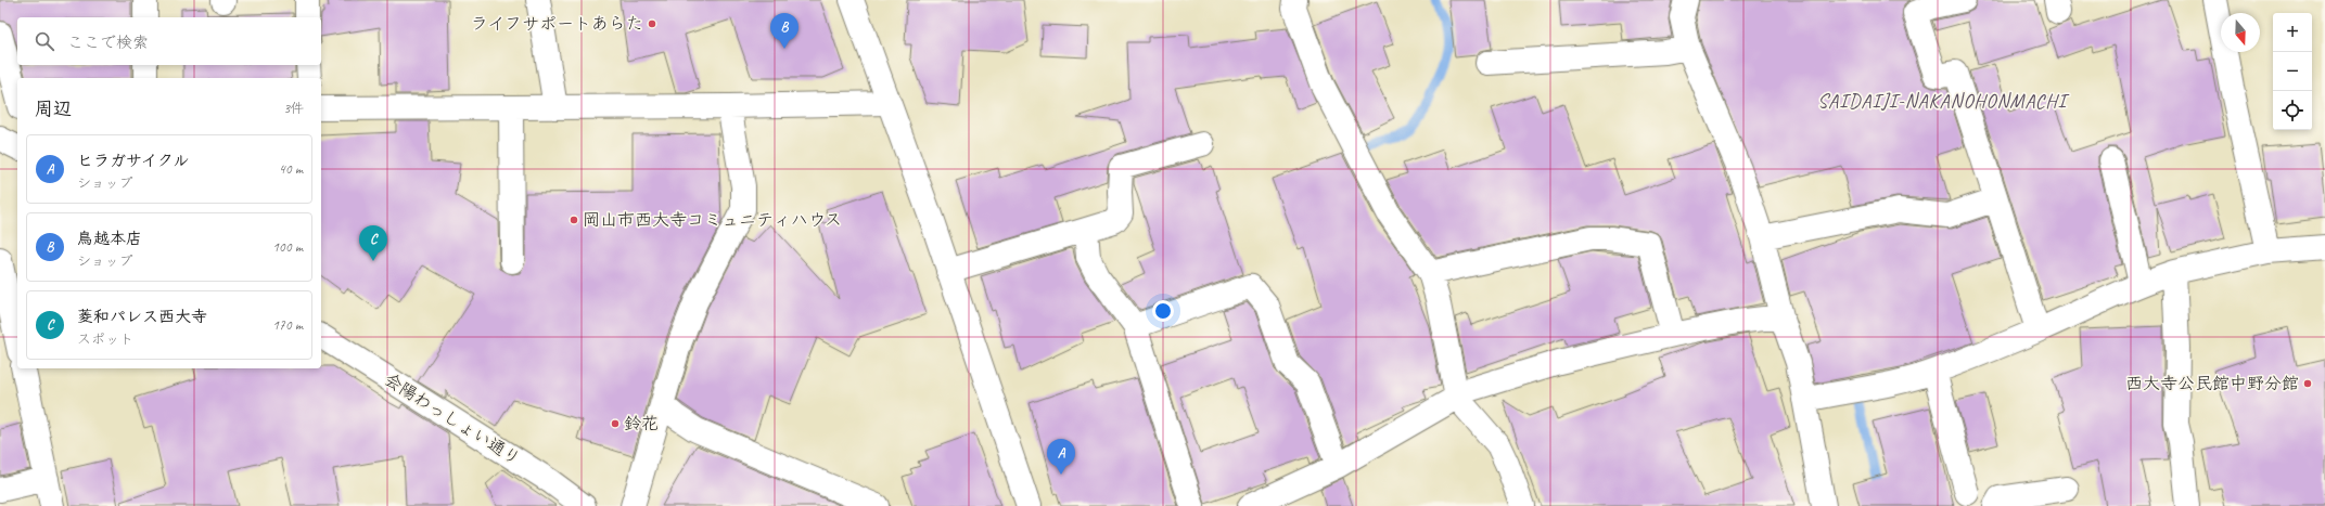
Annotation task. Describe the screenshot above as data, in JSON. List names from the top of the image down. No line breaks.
{"streets":{"street":["会陽わっしょい通り"]},"districts":["SAIDAIJI-NAKANOHONMACHI"],"places":["ライフサポートあらた","岡山市西大寺コミュニティハウス","西大寺公民館中野分館","鈴花"],"north":"bottom","page":{"map_buttons":["+","−"],"pins":["B","C","A"],"search":"ここで検索","heading":["周辺","3件"],"list":[{"mark":"A","name":"ヒラガサイクル","note":"ショップ","value":"40 m"},{"mark":"B","name":"鳥越本店","note":"ショップ","value":"100 m"},{"mark":"C","name":"菱和パレス西大寺","note":"スポット","value":"170 m"}]}}
